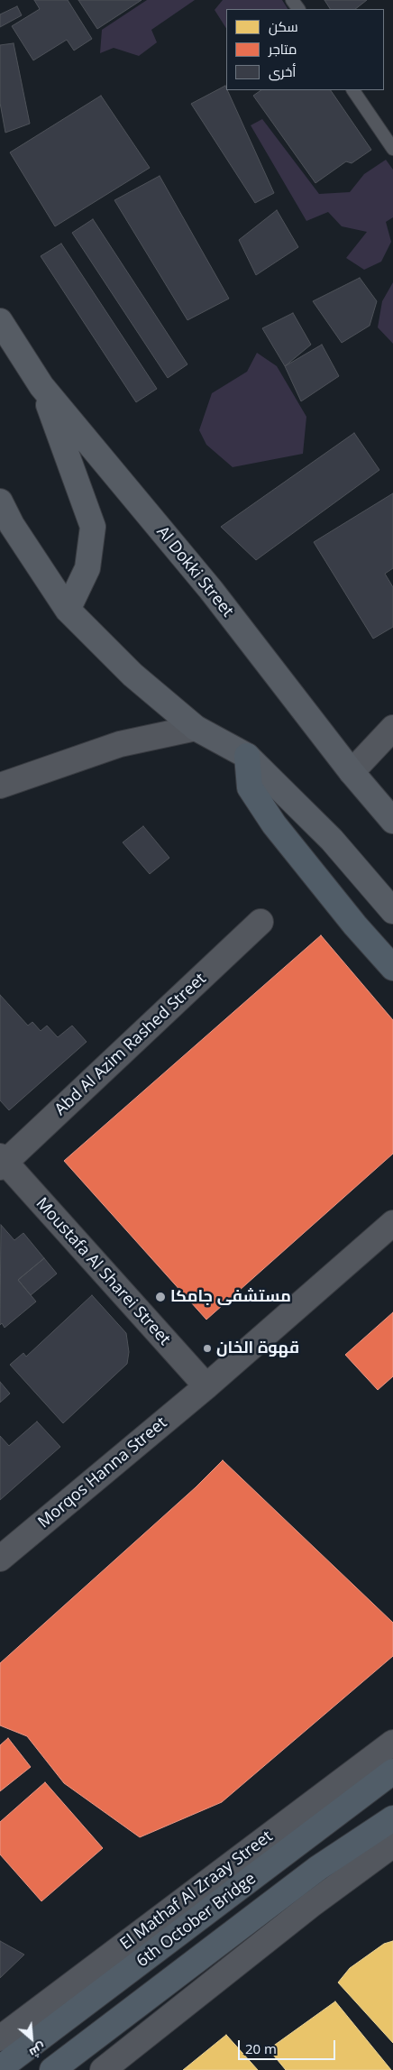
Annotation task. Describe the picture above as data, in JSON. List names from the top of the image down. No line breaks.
{"streets":{"highway":["6th October Bridge"],"main road":["Al Dokki Street"],"street":["Abd Al Azim Rashed Street","Moustafa Al Sharei Street","Morqos Hanna Street","El Mathaf Al Zraay Street"]},"crossings":[["Abd Al Azim Rashed Street","Moustafa Al Sharei Street"],["Moustafa Al Sharei Street","Morqos Hanna Street"]],"places":["مستشفى جامكا","قهوة الخان"],"legend":["سكن","متاجر","أخرى"],"scale_bar":"20 m","north":"bottom right"}
